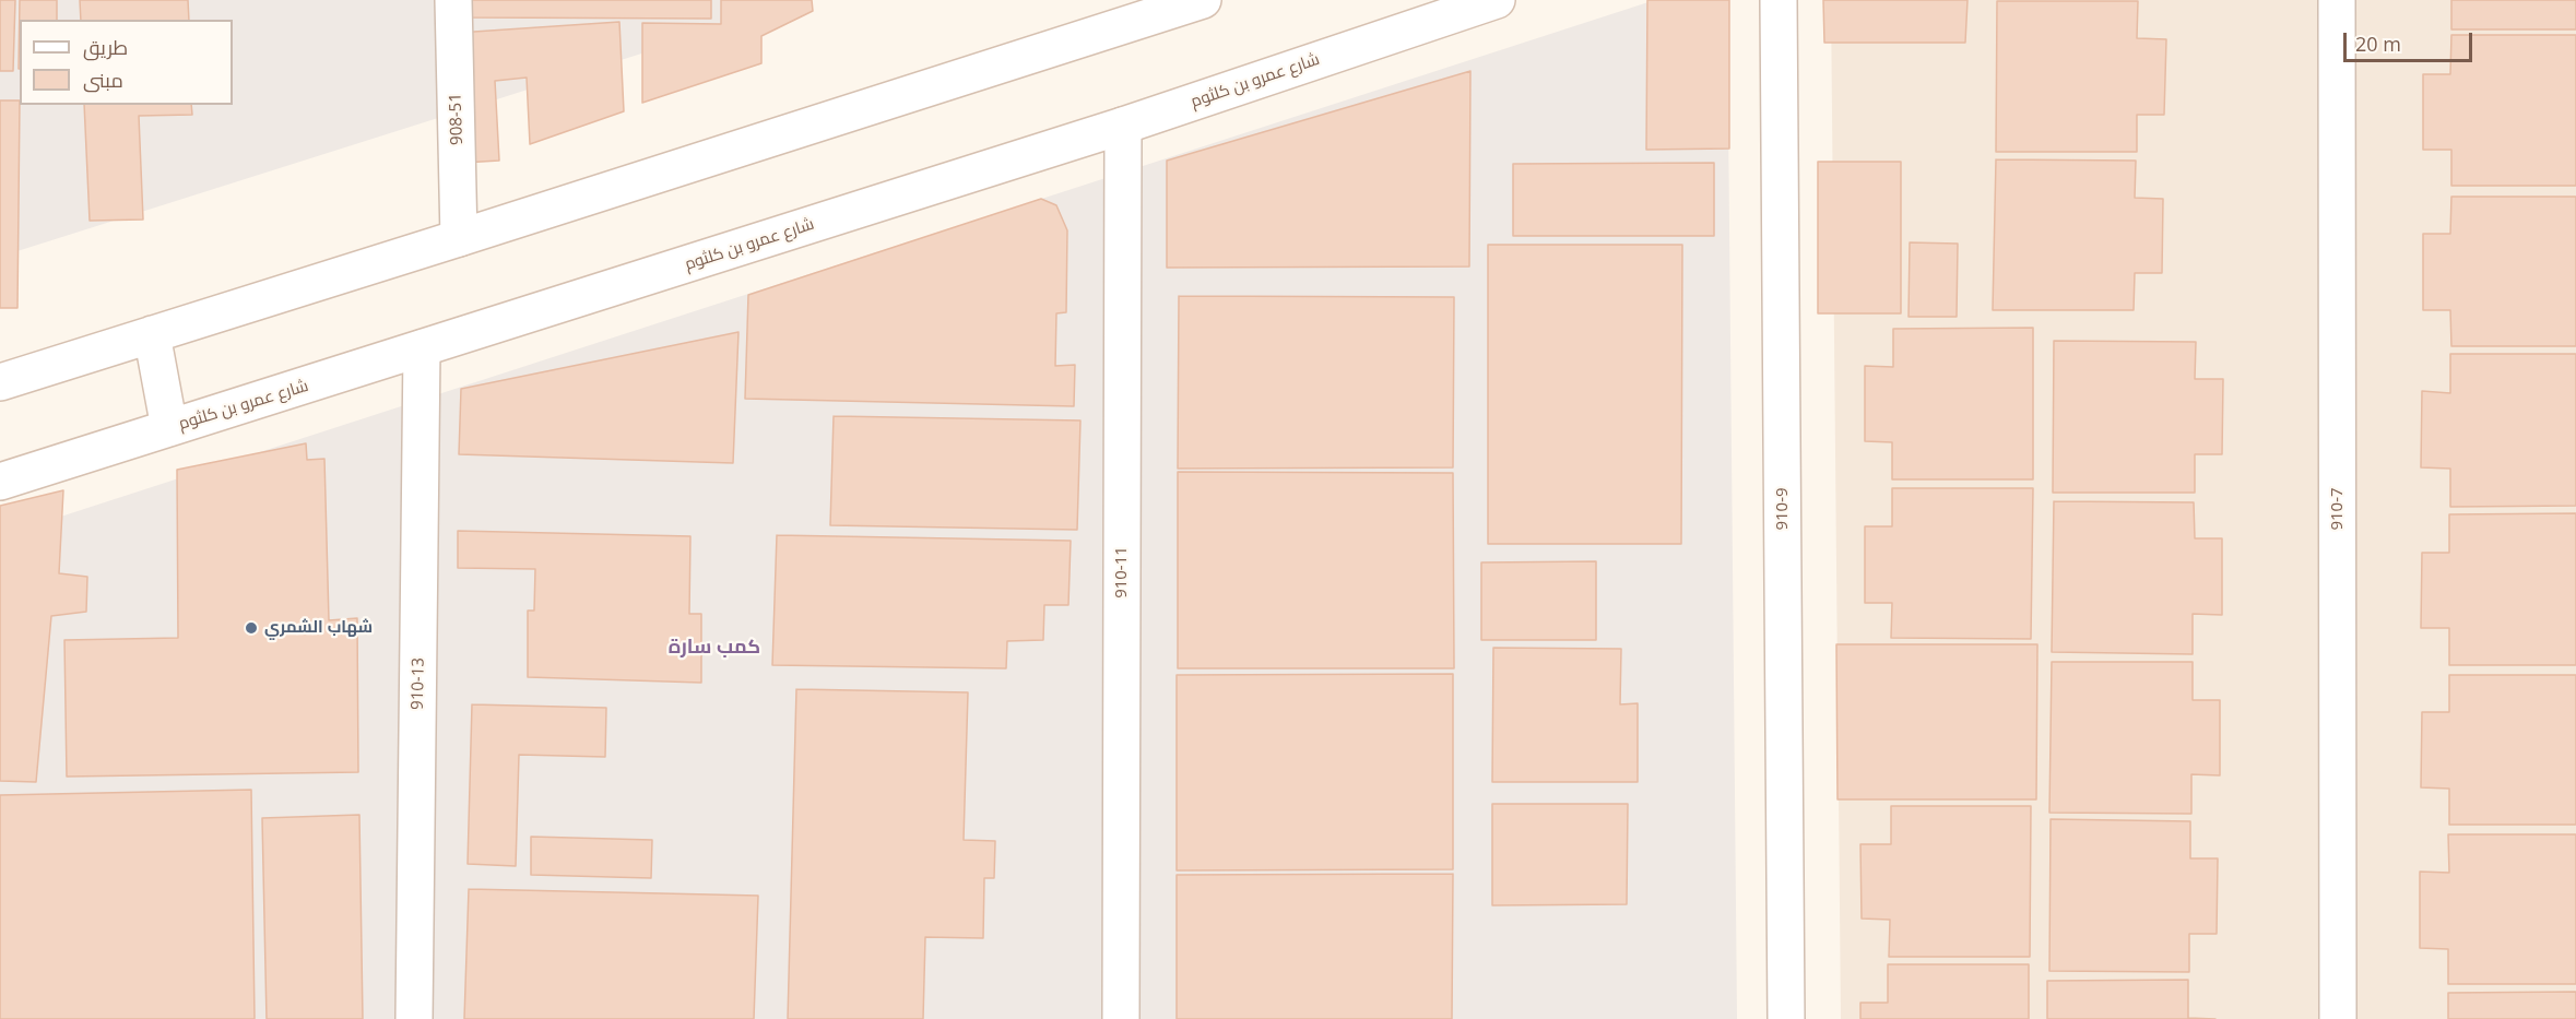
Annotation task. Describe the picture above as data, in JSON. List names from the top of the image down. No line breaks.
{"streets":{"street":["شارع عمرو بن كلثوم","908-51","910-9","910-7","910-11","910-13"]},"crossings":[["شارع عمرو بن كلثوم","910-11"],["شارع عمرو بن كلثوم","910-13"]],"districts":["كمب سارة"],"places":["شهاب الشمري"],"legend":["طريق","مبنى"],"scale_bar":"20 m"}
